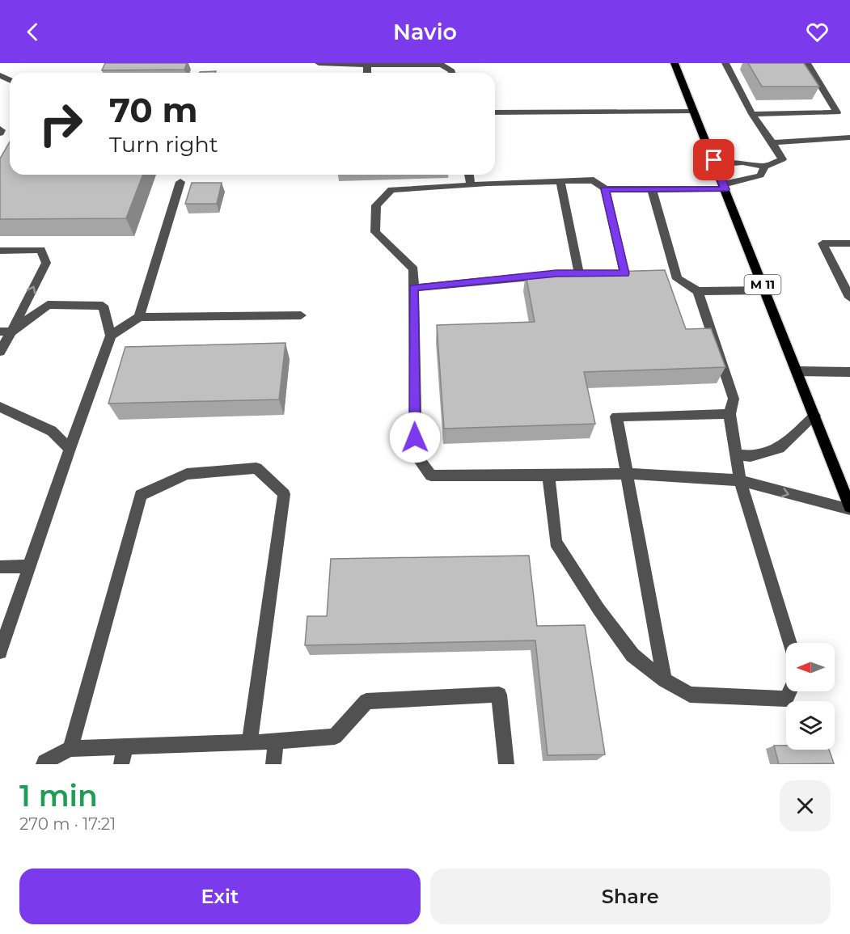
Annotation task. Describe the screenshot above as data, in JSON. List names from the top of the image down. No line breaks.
{"streets":{"main road":["M 11"]},"north":"left","page":{"header":"Navio","turn":["70 m","Turn right"],"heading":["1 min","270 m · 17:21"],"buttons":["Exit","Share"]}}
